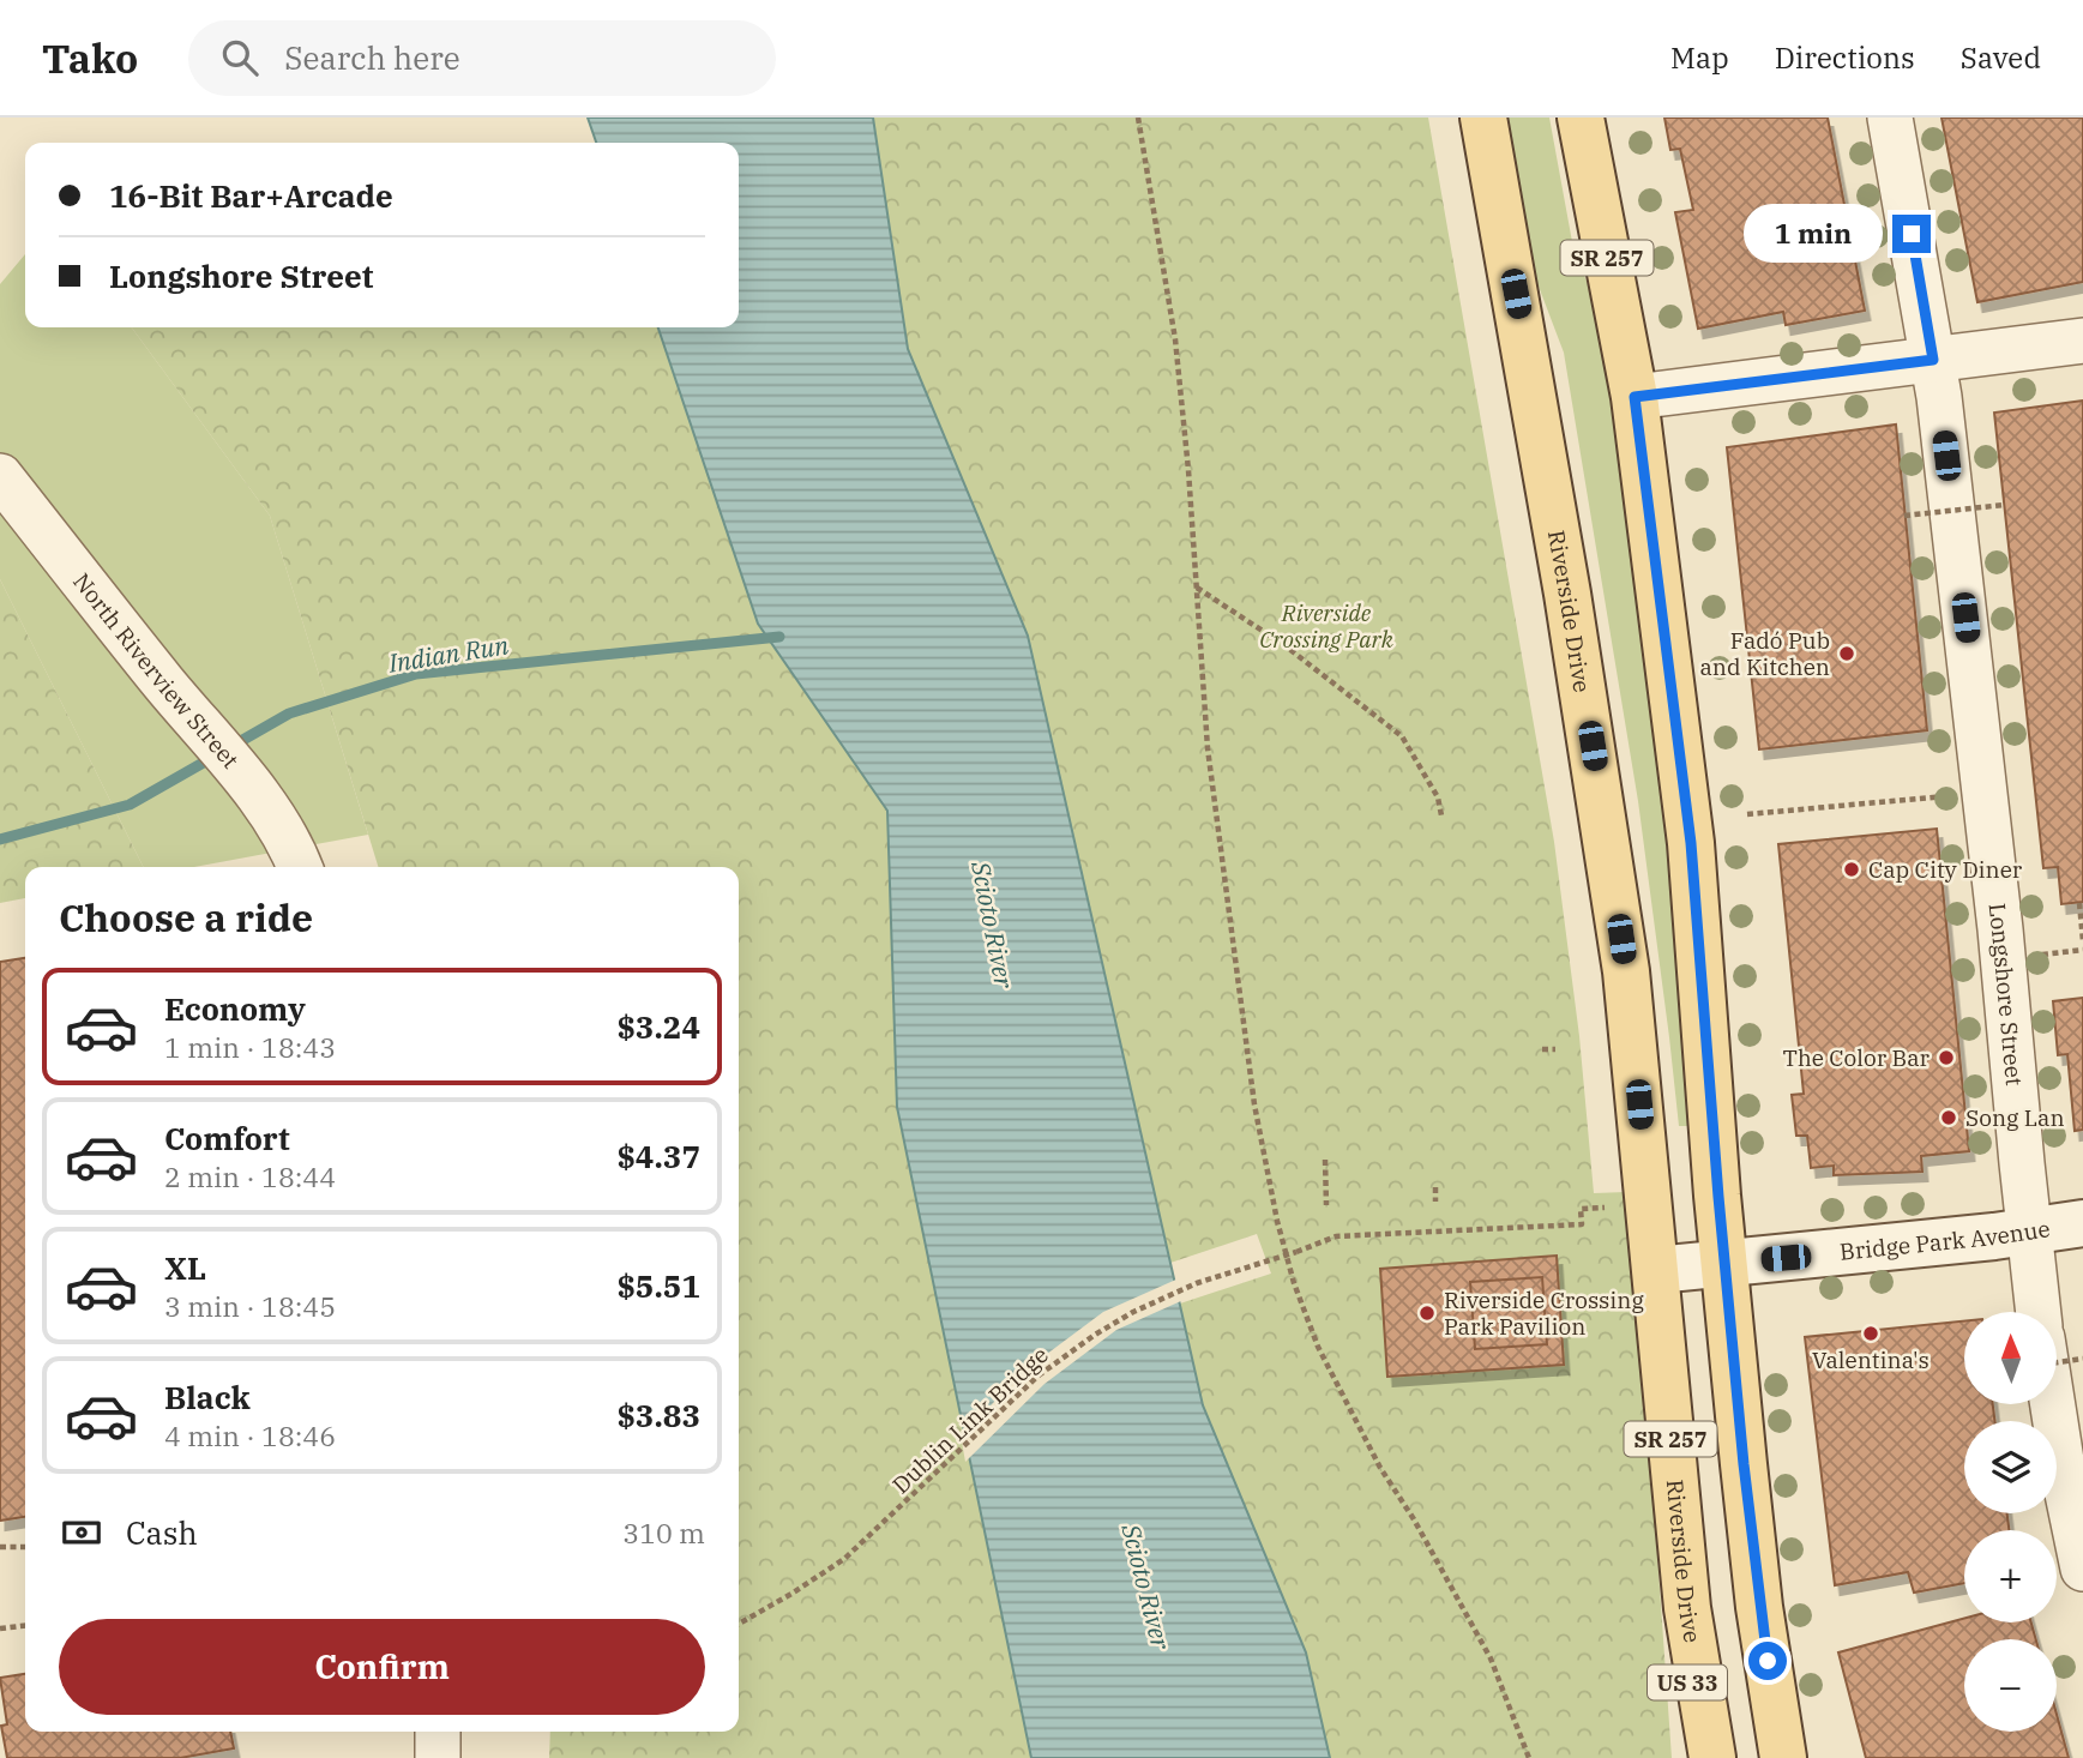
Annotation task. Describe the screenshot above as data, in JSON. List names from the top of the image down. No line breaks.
{"streets":{"main road":["SR 257","Riverside Drive","US 33"],"street":["North Riverview Street","Longshore Street","Bridge Park Avenue"],"path":["Dublin Link Bridge"]},"crossings":[["SR 257","Bridge Park Avenue"],["Riverside Drive","Bridge Park Avenue"],["Riverside Drive","US 33"],["Longshore Street","Bridge Park Avenue"]],"water":["Indian Run","Scioto River"],"parks":["Riverside Crossing Park"],"places":["Fadó Pub and Kitchen","Cap City Diner","The Color Bar","Song Lan","Riverside Crossing Park Pavilion","Valentina's"],"north":"top","page":{"header":"Tako","search":"Search here","nav":["Map","Directions","Saved"],"banner":["16-Bit Bar+Arcade","Longshore Street"],"bubble":"1 min","heading":"Choose a ride","list":[{"name":"Economy","note":"1 min · 18:43","value":"$3.24"},{"name":"Comfort","note":"2 min · 18:44","value":"$4.37"},{"name":"XL","note":"3 min · 18:45","value":"$5.51"},{"name":"Black","note":"4 min · 18:46","value":"$3.83"}],"map_buttons":["+","−"],"pay":["Cash","310 m"],"buttons":"Confirm"}}
